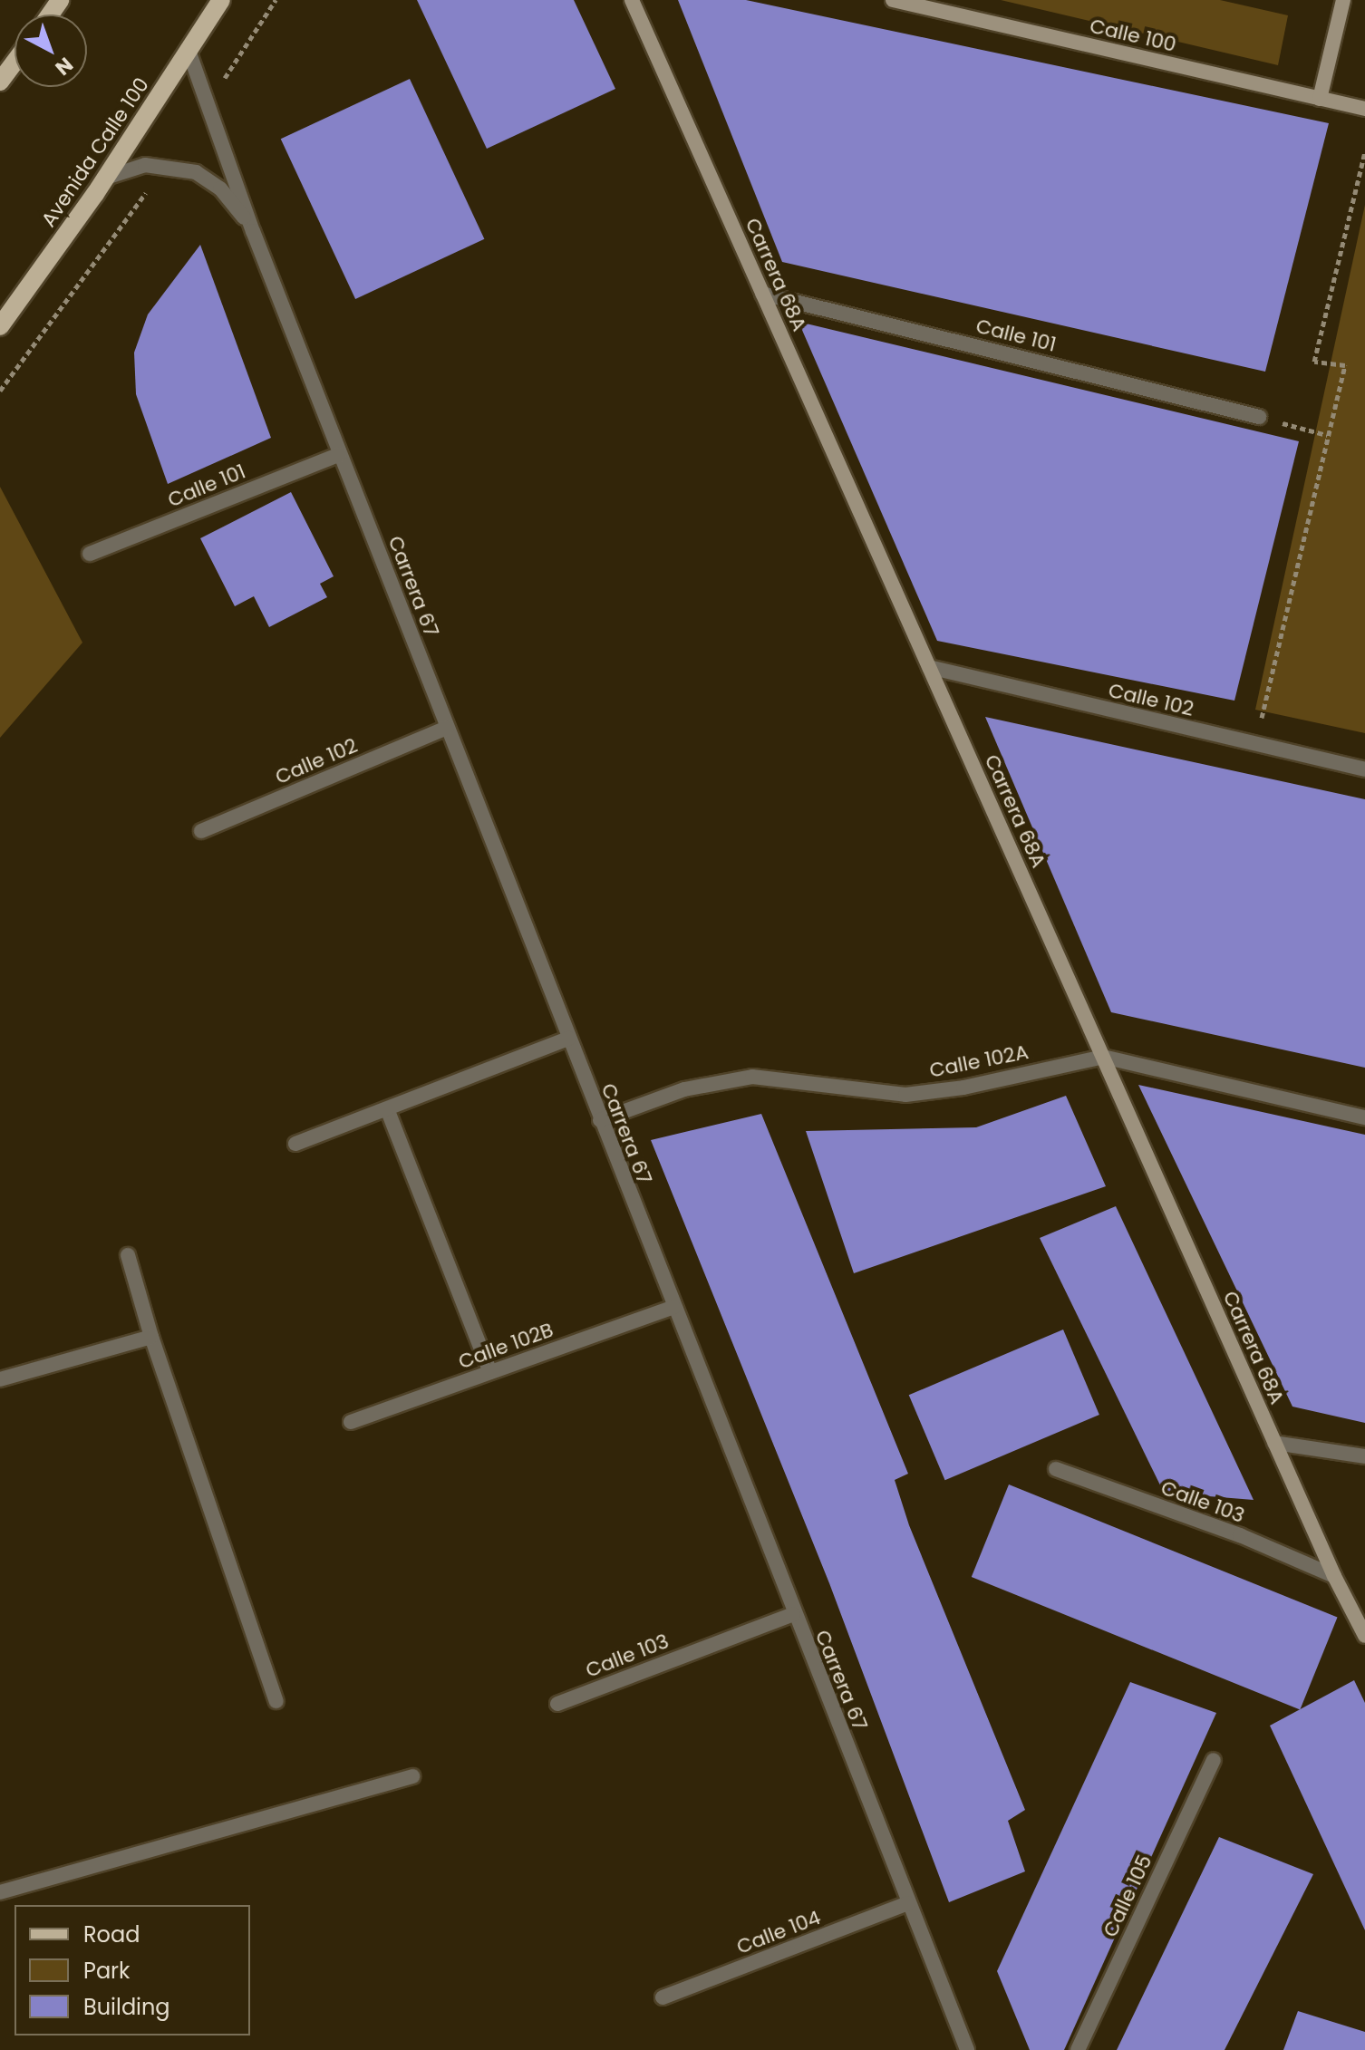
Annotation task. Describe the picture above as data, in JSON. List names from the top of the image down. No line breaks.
{"streets":{"main road":["Avenida Calle 100"],"street":["Calle 100","Carrera 68A","Calle 101","Carrera 67","Calle 102","Calle 102A","Calle 102B","Calle 103","Calle 105","Calle 104"]},"crossings":[["Avenida Calle 100","Carrera 67"],["Carrera 68A","Calle 101"],["Carrera 68A","Calle 102"],["Carrera 68A","Calle 102A"],["Carrera 68A","Calle 103"],["Calle 101","Carrera 67"],["Carrera 67","Calle 102"],["Carrera 67","Calle 102A"],["Carrera 67","Calle 102B"],["Carrera 67","Calle 103"],["Carrera 67","Calle 104"]],"legend":["Road","Park","Building"],"north":"bottom right"}
